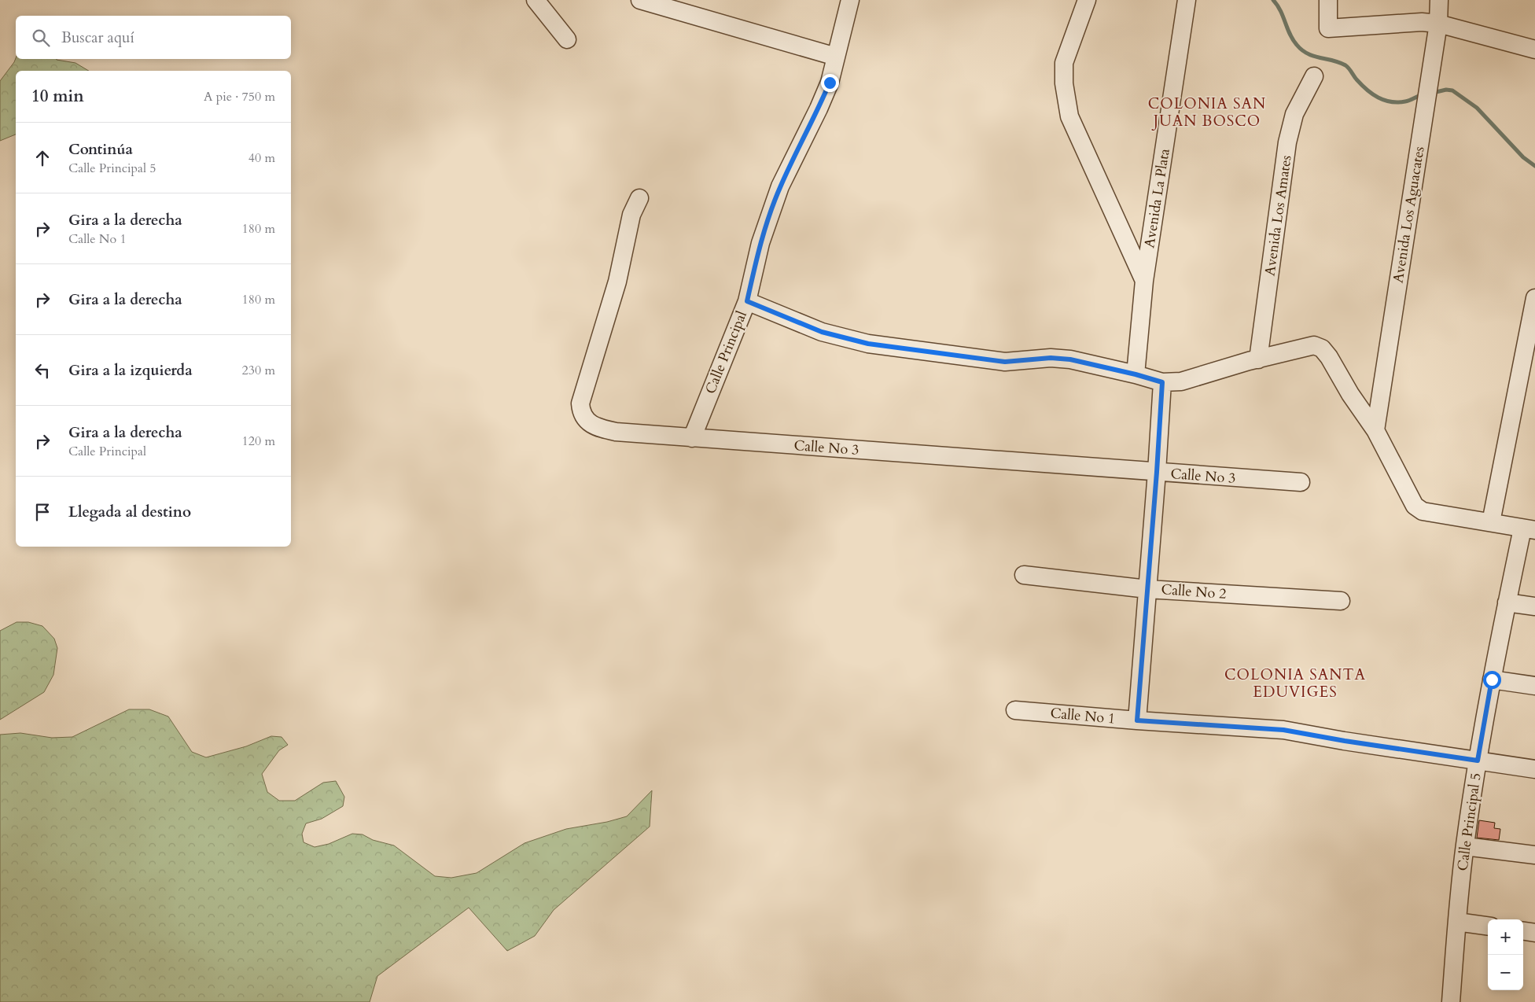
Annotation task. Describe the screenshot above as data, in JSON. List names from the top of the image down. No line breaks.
{"streets":{"street":["Avenida La Plata","Avenida Los Aguacates","Avenida Los Amates","Calle Principal","Calle No 3","Calle No 2","Calle No 1","Calle Principal 5"]},"crossings":[["Calle Principal","Calle No 3"],["Calle No 1","Calle Principal 5"]],"districts":["COLONIA SAN JUAN BOSCO","COLONIA SANTA EDUVIGES"],"page":{"search":"Buscar aquí","heading":["10 min","A pie · 750 m"],"list":[["Continúa","Calle Principal 5","40 m"],["Gira a la derecha","Calle No 1","180 m"],["Gira a la derecha","180 m"],["Gira a la izquierda","230 m"],["Gira a la derecha","Calle Principal","120 m"],"Llegada al destino"],"map_buttons":["+","−"]}}
